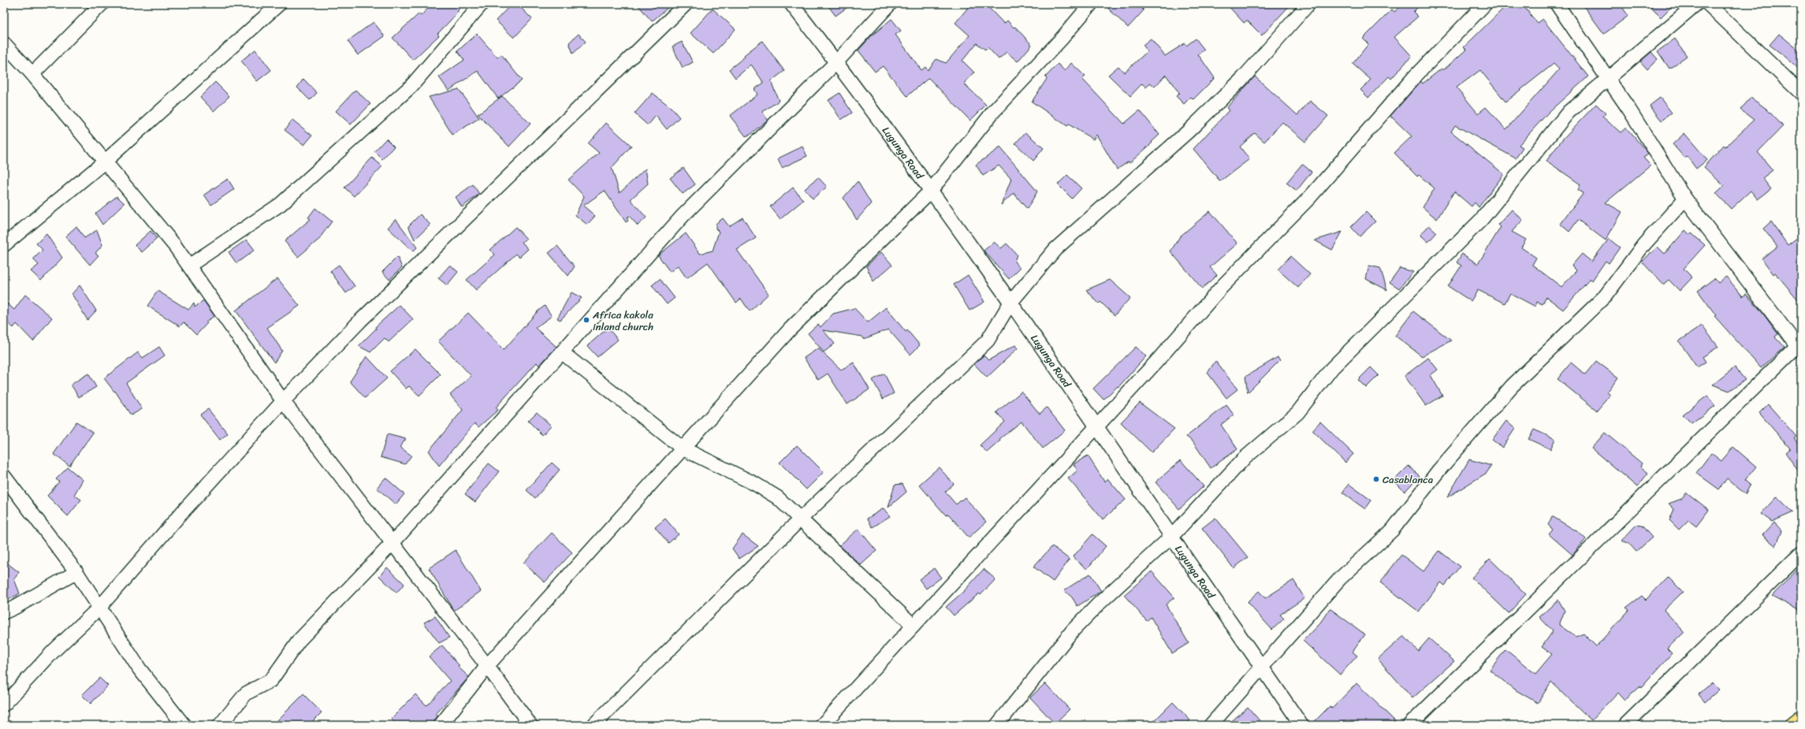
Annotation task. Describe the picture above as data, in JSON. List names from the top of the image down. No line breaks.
{"streets":{"street":["Lugunga Road"]},"places":["Africa kakola inland church","Casablanca"]}
